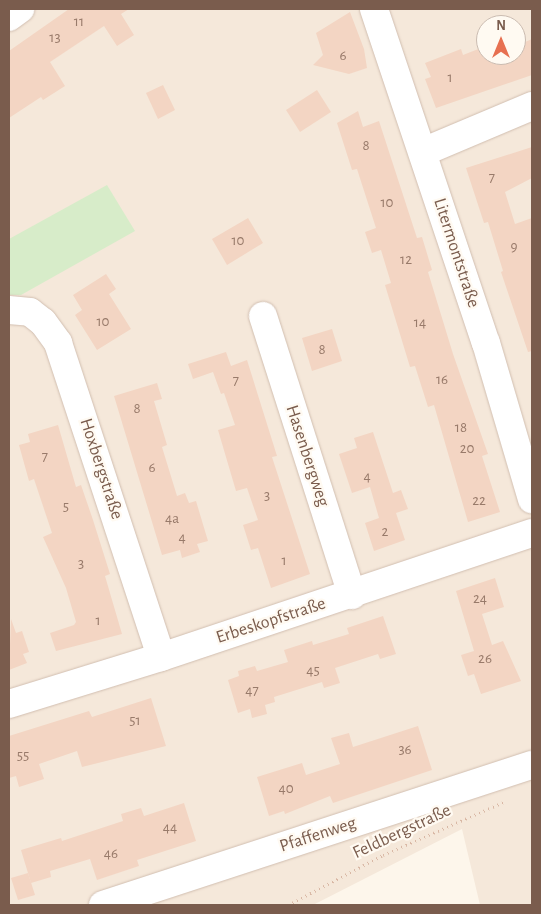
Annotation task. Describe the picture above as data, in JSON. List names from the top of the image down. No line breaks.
{"streets":{"street":["Litermontstraße","Hasenbergweg","Hoxbergstraße","Erbeskopfstraße","Pfaffenweg"],"path":["Feldbergstraße"]},"crossings":[["Hasenbergweg","Erbeskopfstraße"],["Hoxbergstraße","Erbeskopfstraße"]],"house_numbers":["11","13","6","1","8","7","10","10","9","12","10","14","8","16","7","8","18","20","7","6","4","3","22","5","4a","2","4","1","3","24","1","26","45","47","51","36","55","40","44","46"],"north":"top"}
